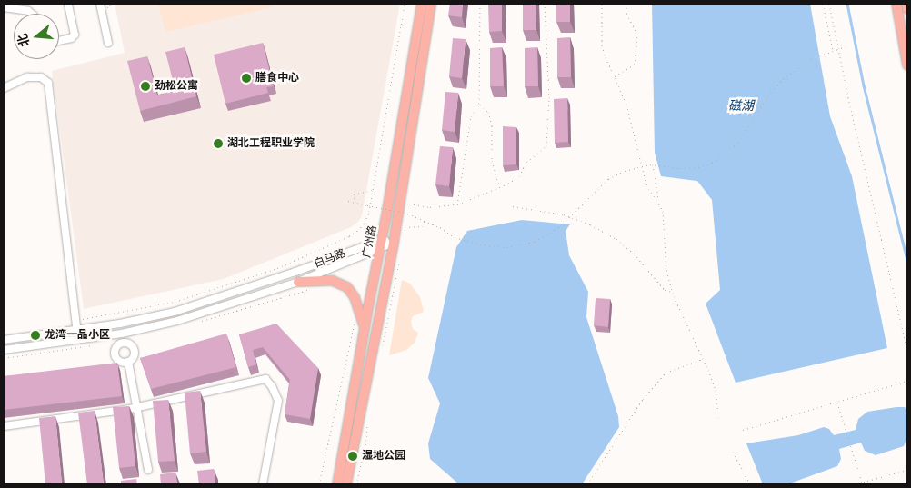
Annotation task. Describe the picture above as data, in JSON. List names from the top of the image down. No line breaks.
{"streets":{"main road":["广州路"],"street":["白马路"]},"crossings":[["广州路","白马路"]],"water":["磁湖"],"places":["膳食中心","劲松公寓","湖北工程职业学院","龙湾一品小区","湿地公园"],"north":"left"}
